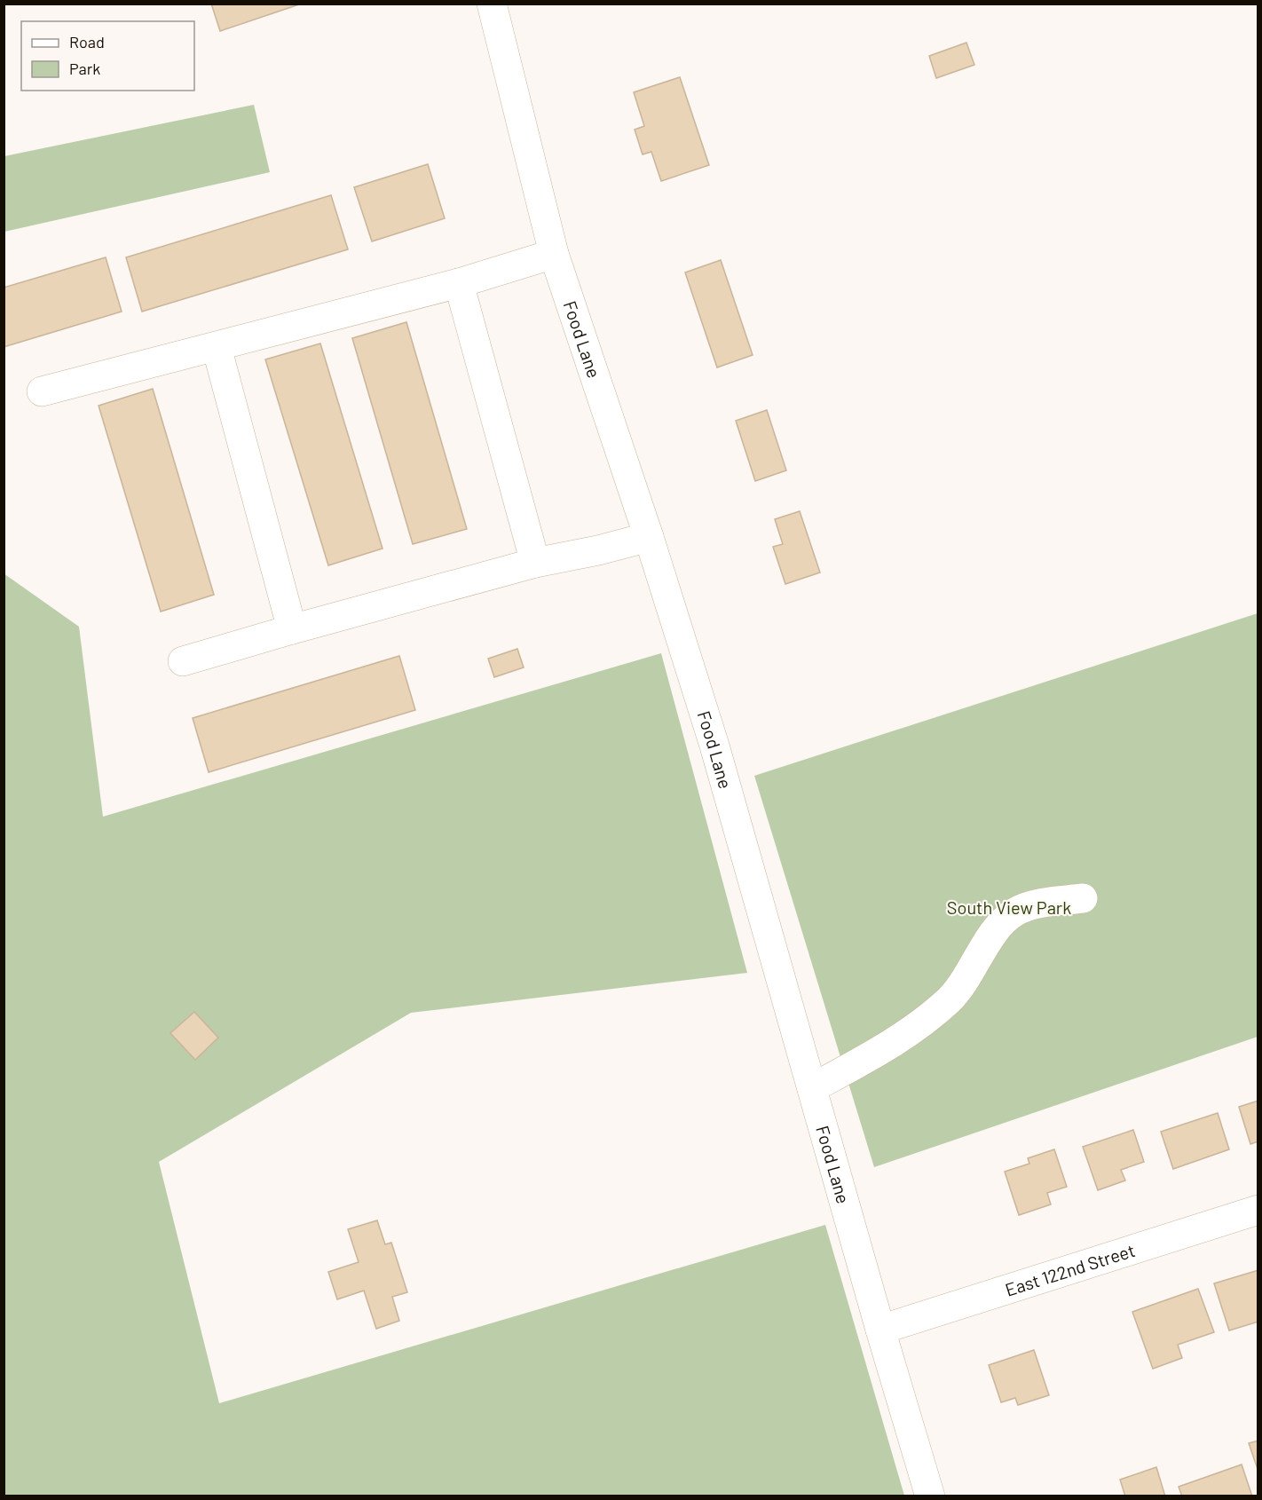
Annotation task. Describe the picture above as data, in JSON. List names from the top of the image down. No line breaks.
{"streets":{"street":["Food Lane","East 122nd Street"]},"crossings":[["Food Lane","East 122nd Street"]],"parks":["South View Park"],"legend":["Road","Park"]}
